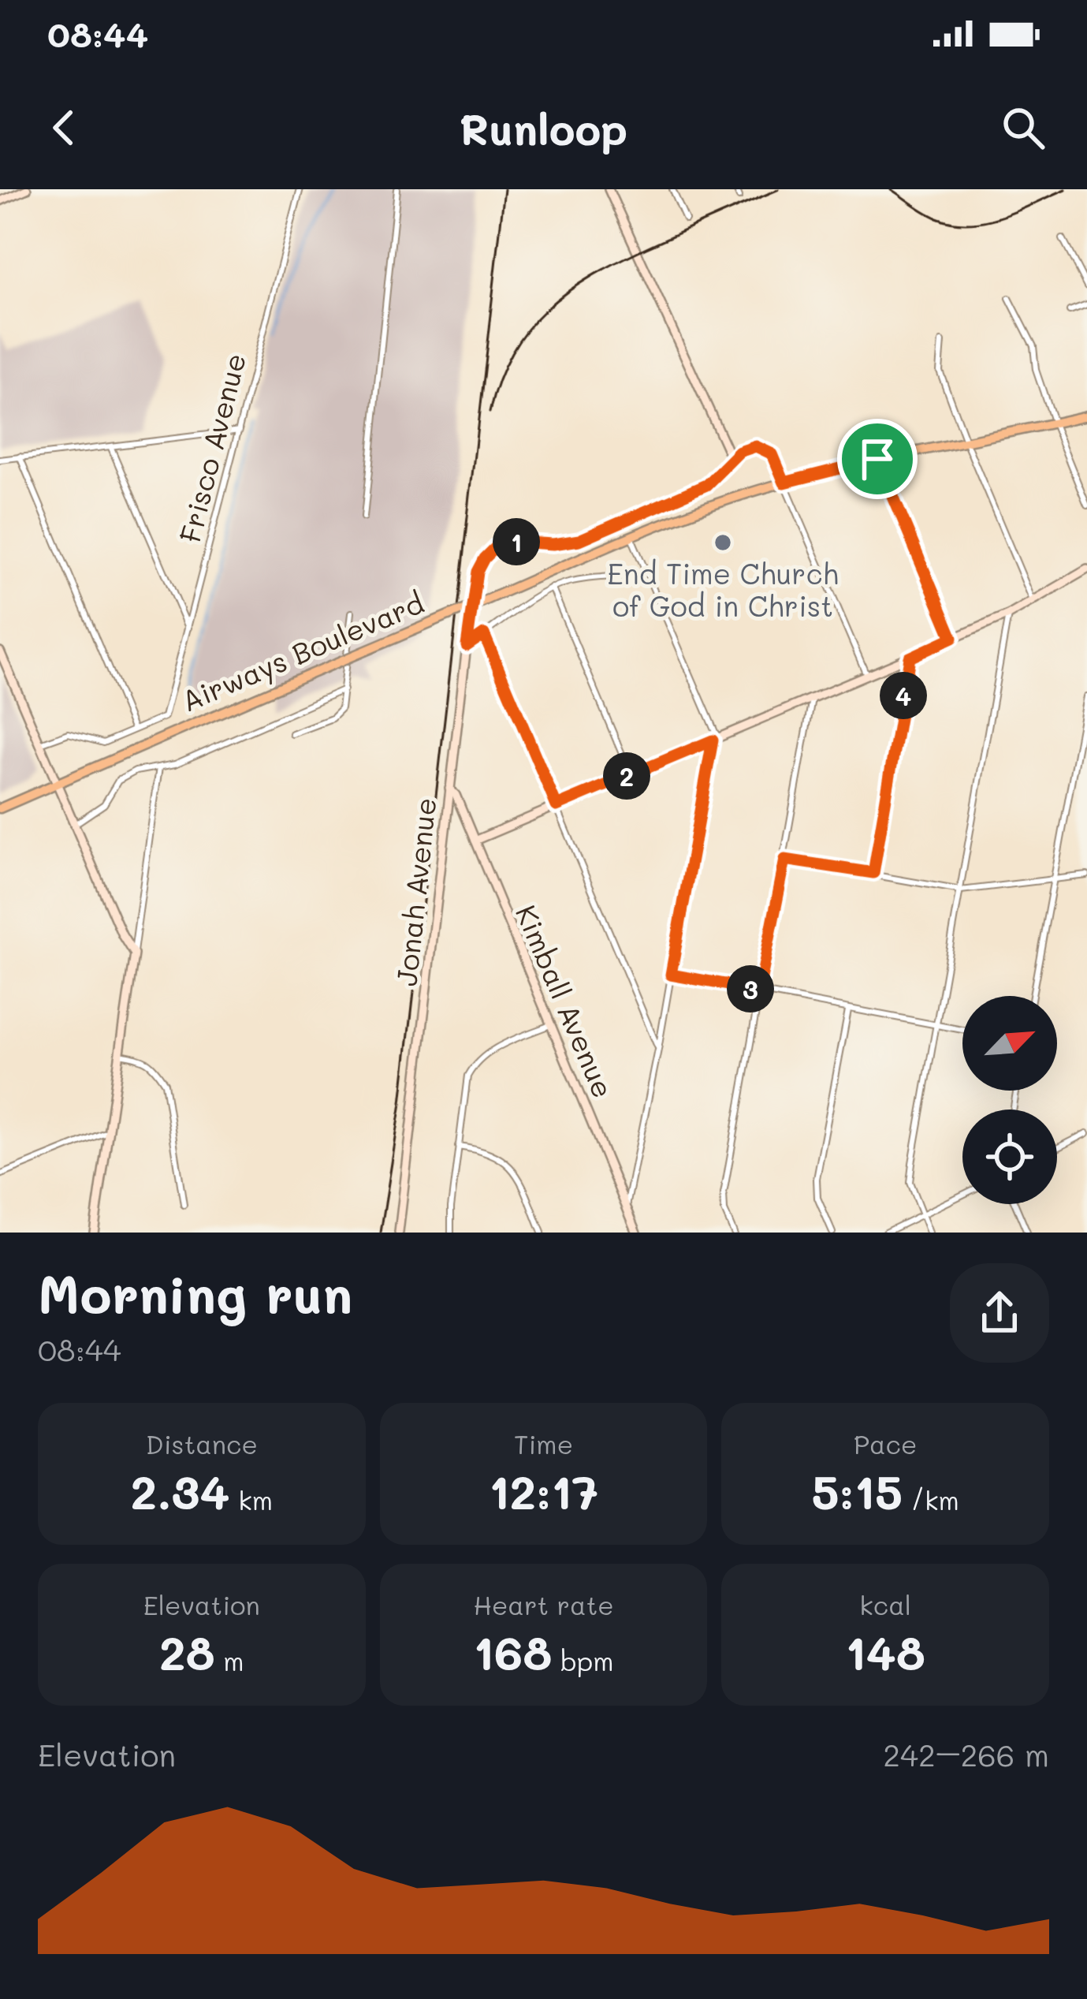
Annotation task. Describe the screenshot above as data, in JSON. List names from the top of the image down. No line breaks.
{"streets":{"main road":["Airways Boulevard"],"street":["Frisco Avenue","Jonah Avenue","Kimball Avenue"]},"crossings":[["Frisco Avenue","Airways Boulevard"],["Jonah Avenue","Kimball Avenue"]],"places":["End Time Church of God in Christ"],"north":"top right","page":{"status":"08:44","header":"Runloop","pins":["1","4","2","3"],"heading":["Morning run","08:44"],"stats":[["Distance","2.34 km"],["Time","12:17"],["Pace","5:15 /km"],["Elevation","28 m"],["Heart rate","168 bpm"],["kcal","148"]],"chart":["Elevation","242–266 m"]}}
